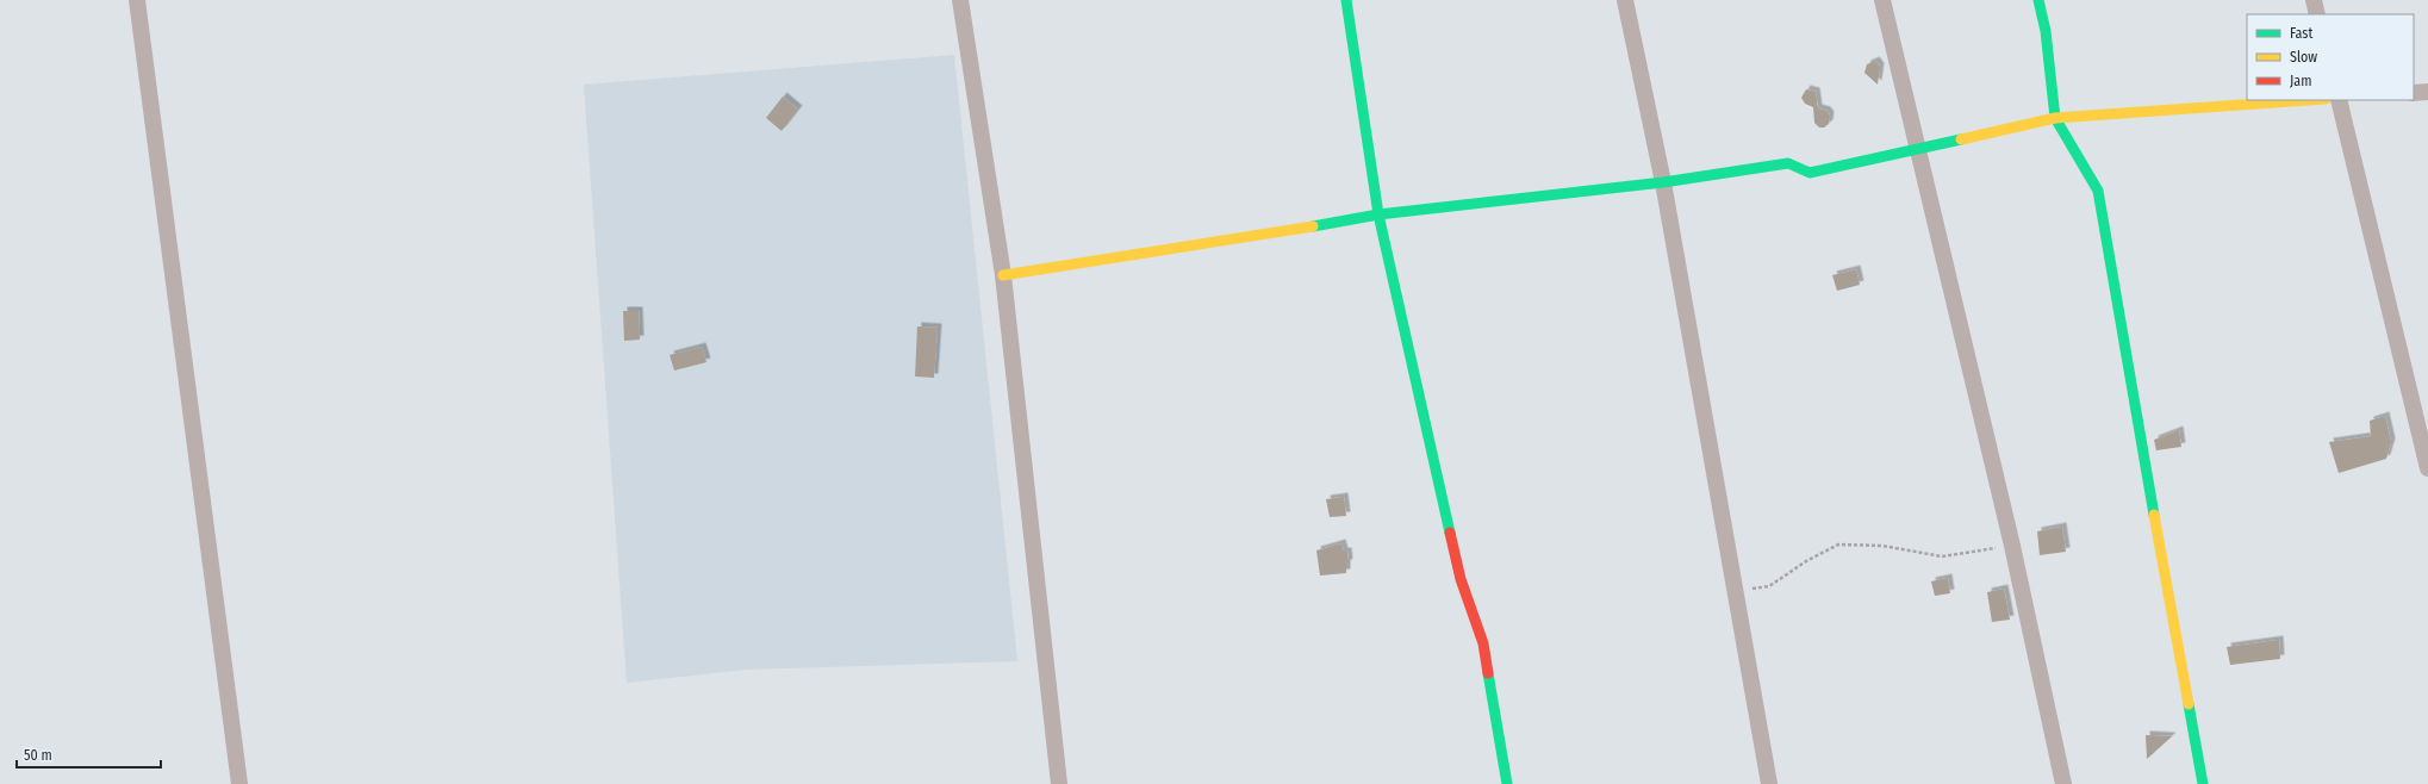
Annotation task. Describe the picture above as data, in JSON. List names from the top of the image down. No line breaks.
{"legend":["Fast","Slow","Jam"],"scale_bar":"50 m"}
